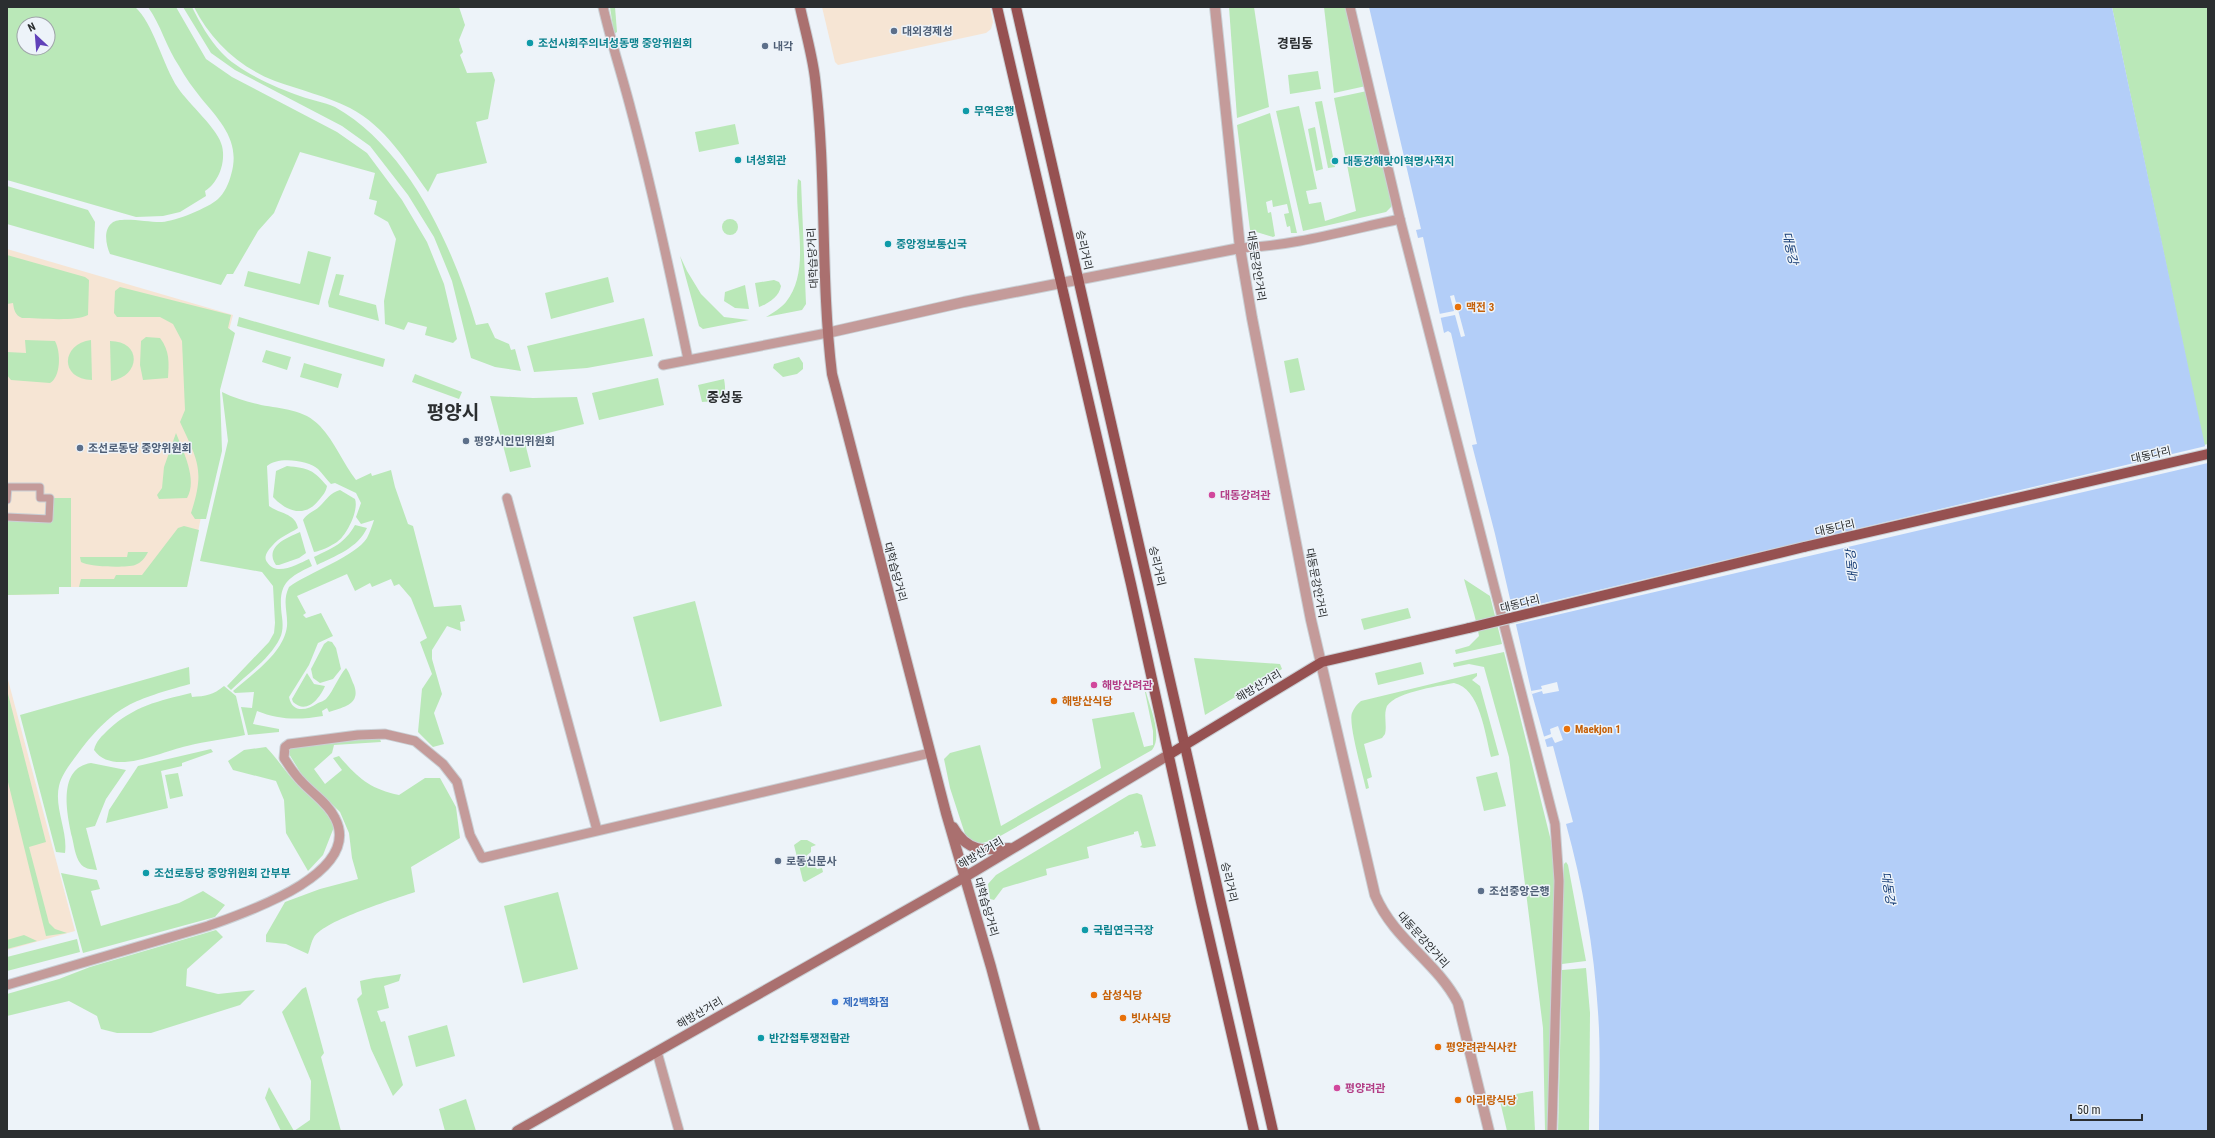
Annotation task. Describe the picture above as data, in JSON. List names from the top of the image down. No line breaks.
{"streets":{"main road":["승리거리","대학습당거리","대동다리","해방산거리"],"street":["대동문강안거리"]},"crossings":[["승리거리","해방산거리"],["대학습당거리","해방산거리"],["대동문강안거리","해방산거리"],["대동다리","해방산거리"]],"districts":["경림동","중성동","평양시"],"water":["대동강"],"places":["대외경제성","조선사회주의녀성동맹 중앙위원회","내각","무역은행","녀성회관","대동강해맞이혁명사적지","중앙정보통신국","맥전 3","평양시인민위원회","조선로동당 중앙위원회","대동강려관","해방산려관","해방산식당","Maekjon 1","로동신문사","조선로동당 중앙위원회 간부부","조선중앙은행","국립연극극장","삼성식당","제2백화점","빗사식당","반간첩투쟁전람관","평양려관식사칸","평양려관","아리랑식당"],"scale_bar":"50 m","north":"top left"}
